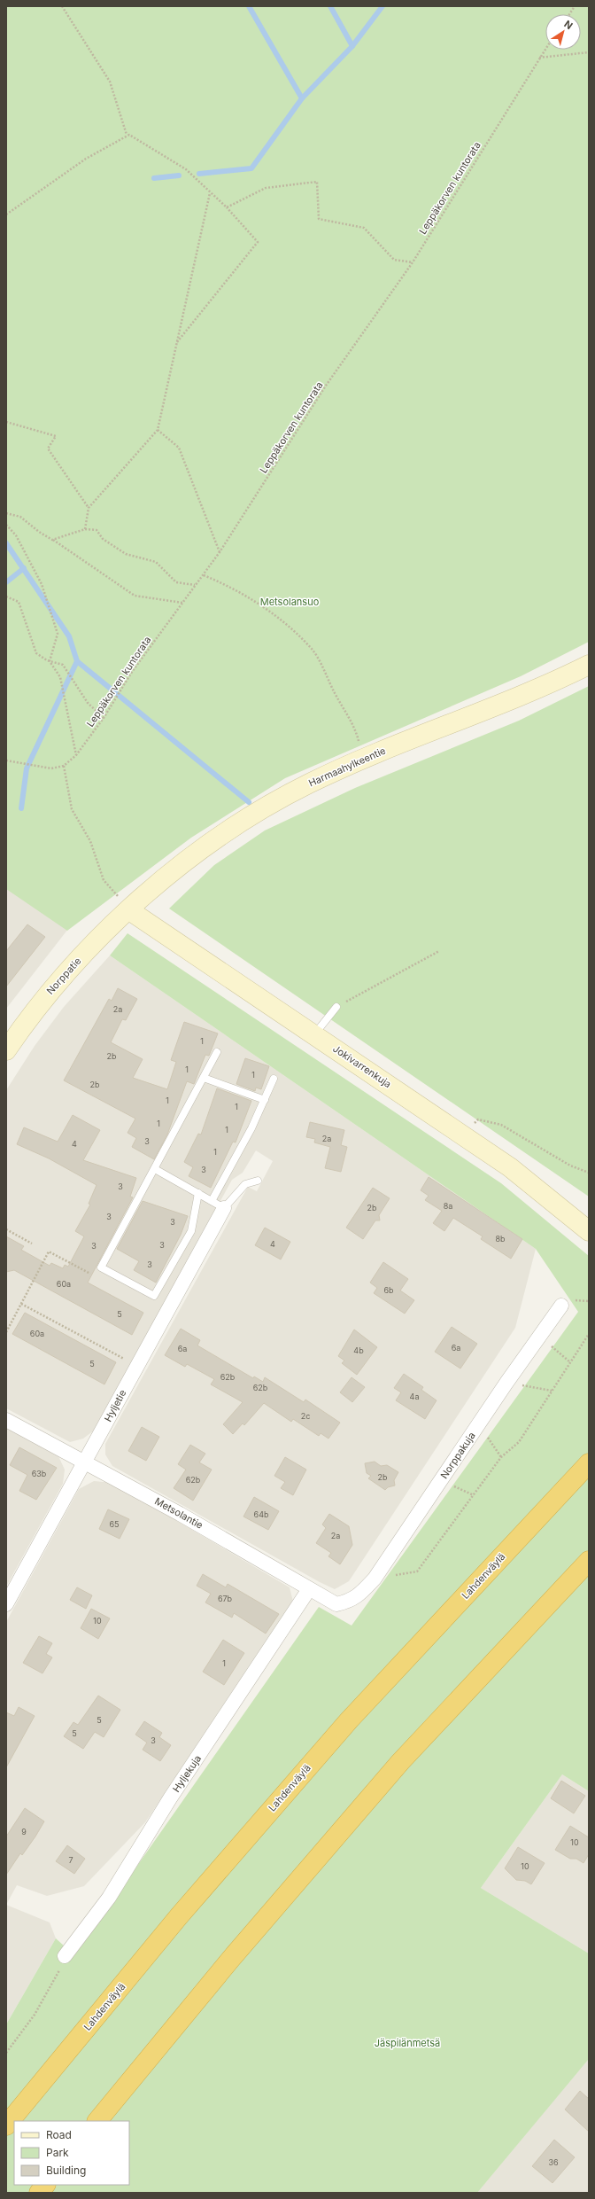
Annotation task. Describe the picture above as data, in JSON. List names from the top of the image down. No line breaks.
{"streets":{"highway":["Lahdenväylä"],"street":["Harmaahylkeentie","Norppatie","Jokivarrenkuja","Hyljetie","Norppakuja","Metsolantie","Hyljekuja"],"path":["Leppäkorven kuntorata"]},"crossings":[["Harmaahylkeentie","Norppatie"],["Harmaahylkeentie","Jokivarrenkuja"],["Norppatie","Jokivarrenkuja"],["Hyljetie","Metsolantie"],["Norppakuja","Metsolantie"],["Metsolantie","Hyljekuja"]],"parks":["Metsolansuo","Jäspilänmetsä"],"house_numbers":["2a","1","2b","1","1","2b","1","1","1","1","2a","3","4","1","3","3","8a","2b","3","3","8b","4","3","3","3","60a","6b","5","60a","6a","6a","4b","5","62b","62b","4a","2c","63b","2b","62b","64b","65","2a","67b","10","1","5","5","3","9","10","7","10","36"],"legend":["Road","Park","Building"],"north":"top right"}
